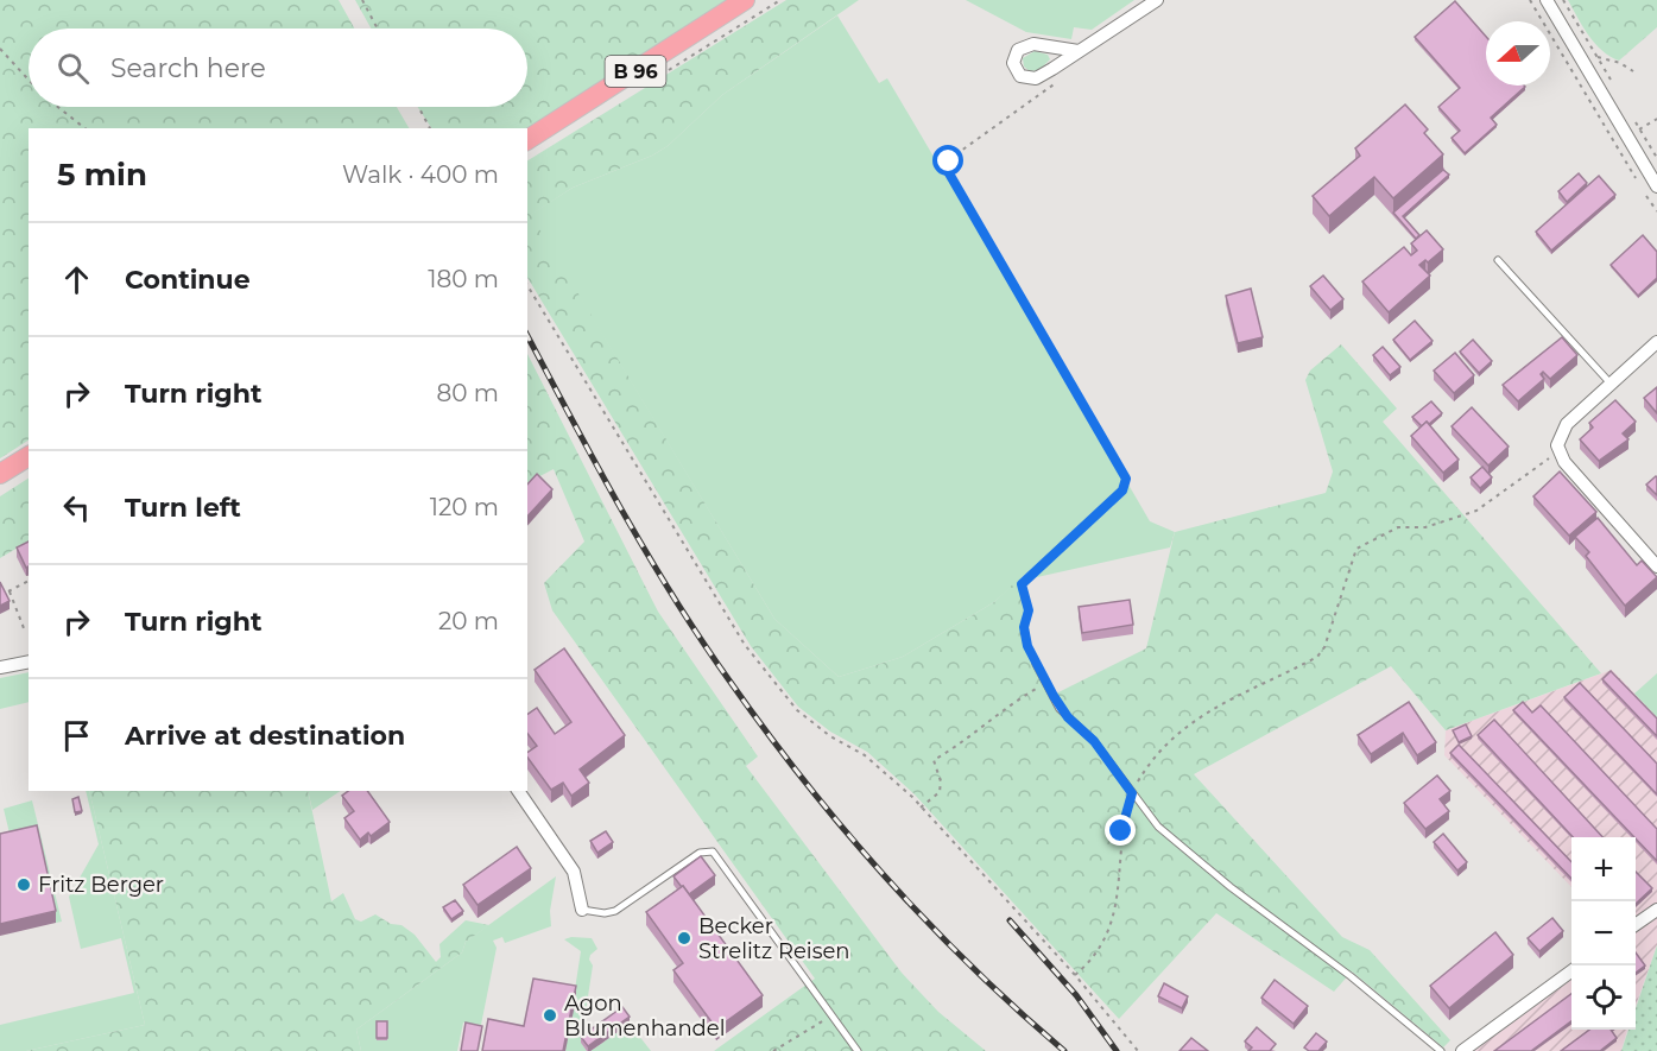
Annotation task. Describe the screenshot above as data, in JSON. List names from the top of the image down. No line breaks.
{"streets":{"main road":["B 96"]},"places":["Fritz Berger","Becker Strelitz Reisen","Agon Blumenhandel"],"north":"left","page":{"search":"Search here","heading":["5 min","Walk · 400 m"],"list":[["Continue","180 m"],["Turn right","80 m"],["Turn left","120 m"],["Turn right","20 m"],"Arrive at destination"],"map_buttons":["+","−"]}}
